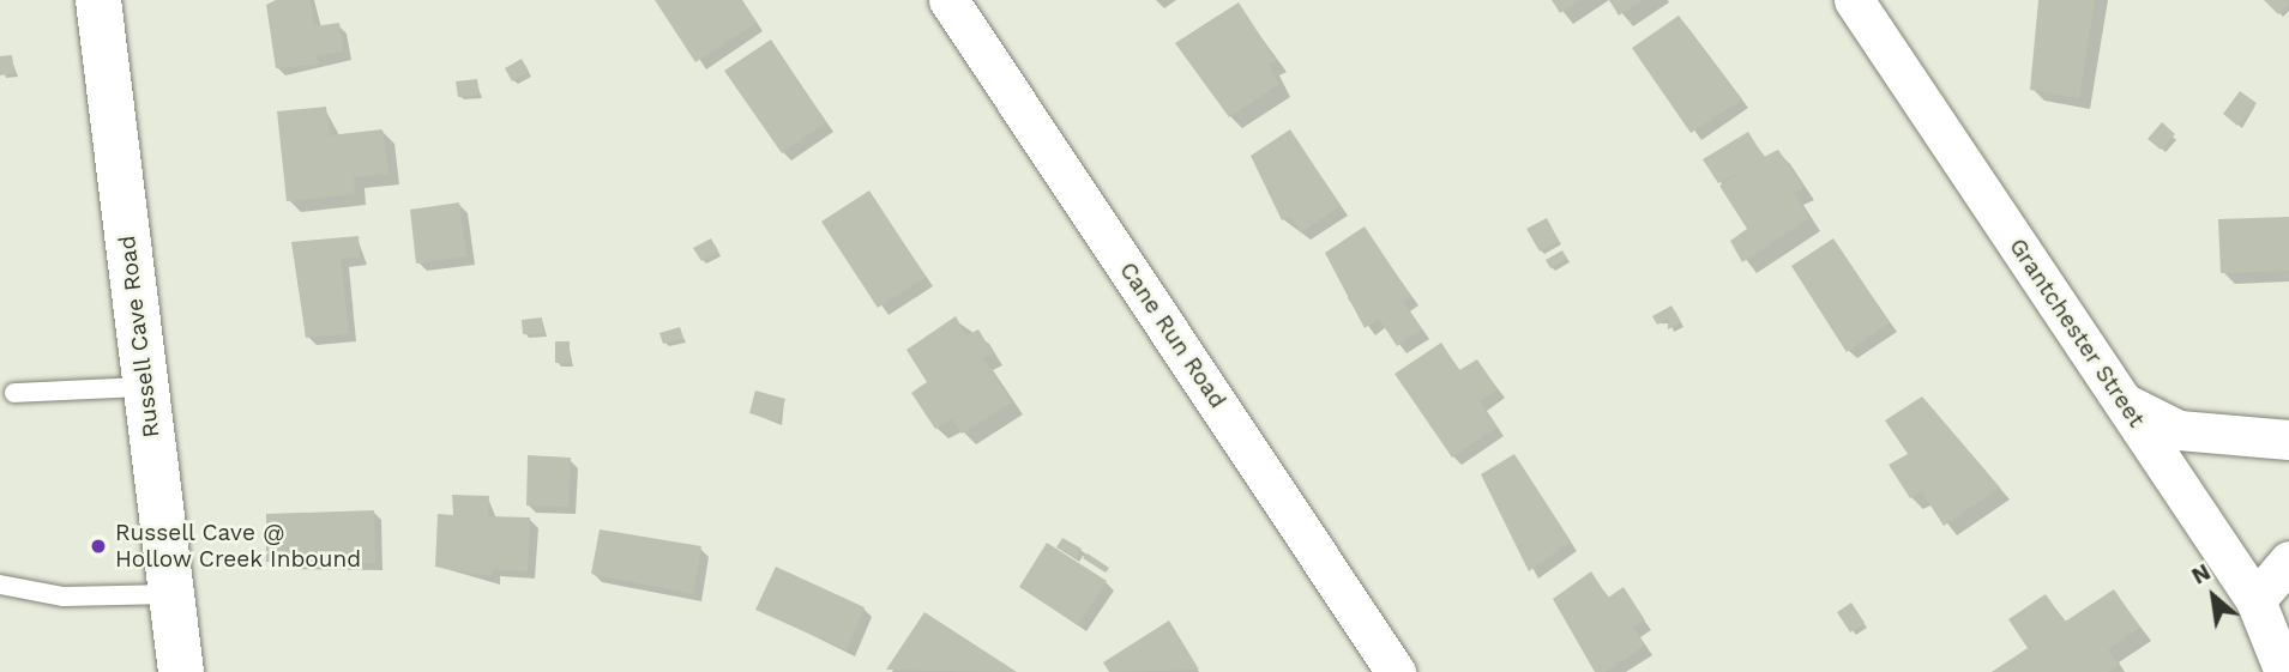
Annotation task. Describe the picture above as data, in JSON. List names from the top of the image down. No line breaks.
{"streets":{"main road":["Russell Cave Road"],"street":["Grantchester Street","Cane Run Road"]},"places":["Russell Cave @ Hollow Creek Inbound"],"north":"top left"}
